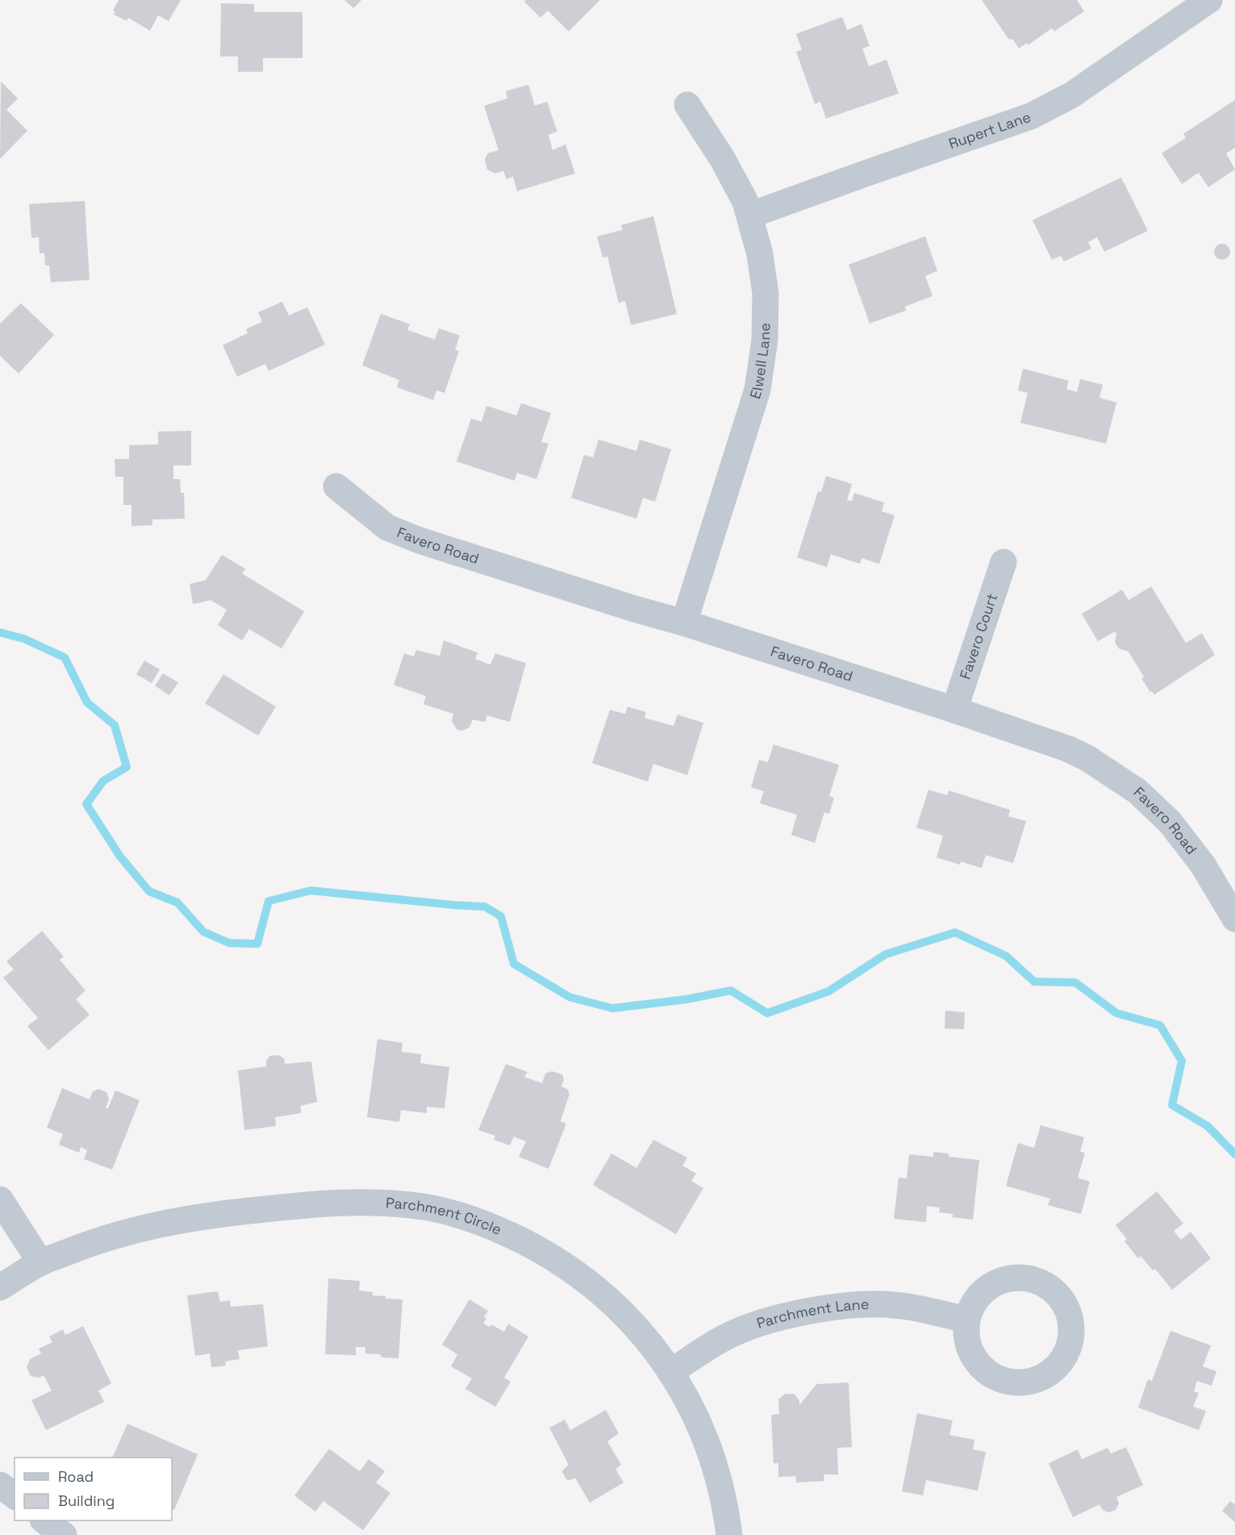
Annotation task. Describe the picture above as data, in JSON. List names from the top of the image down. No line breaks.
{"streets":{"street":["Rupert Lane","Elwell Lane","Favero Road","Favero Court","Parchment Circle","Parchment Lane"]},"crossings":[["Rupert Lane","Elwell Lane"],["Elwell Lane","Favero Road"],["Favero Road","Favero Court"],["Parchment Circle","Parchment Lane"]],"legend":["Road","Building"]}
